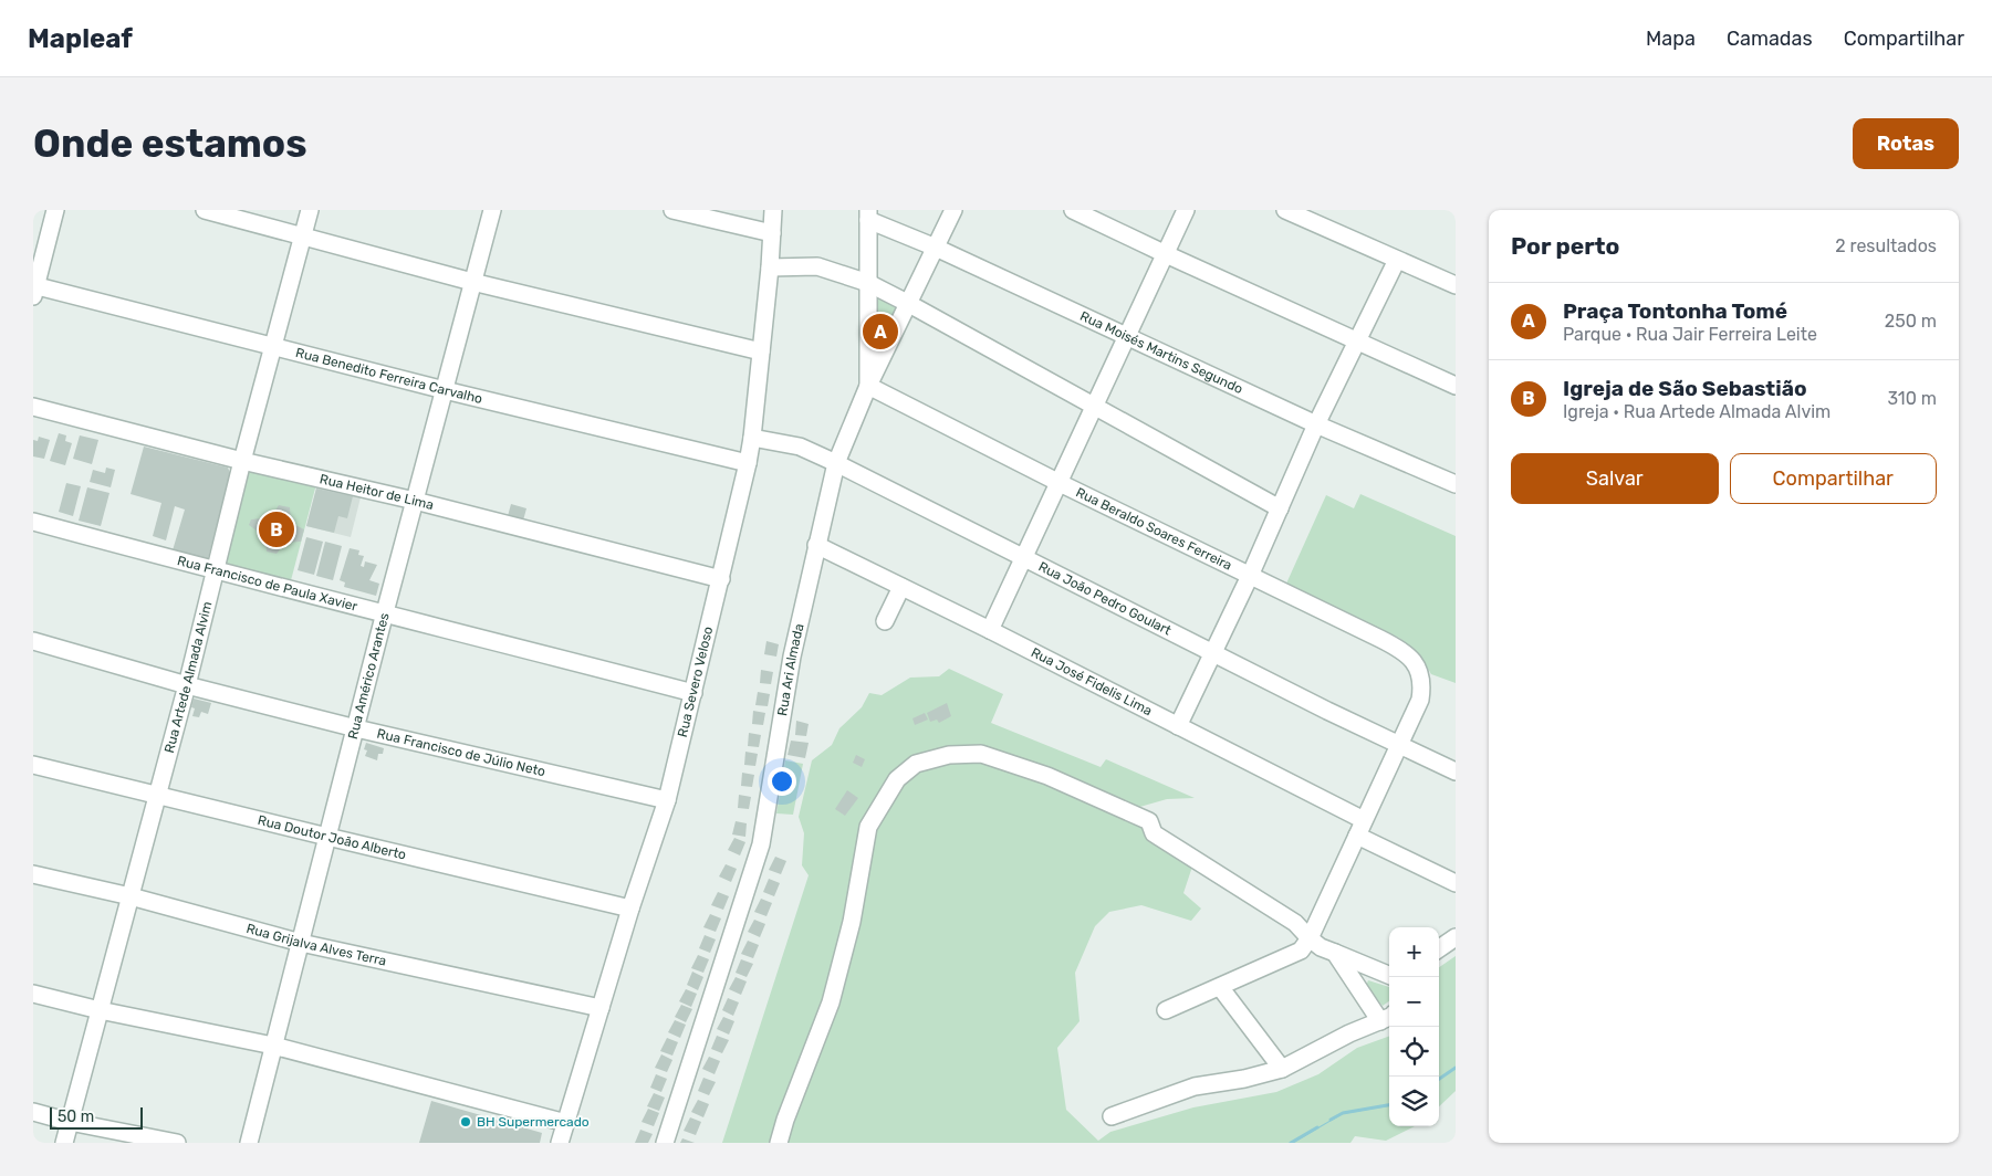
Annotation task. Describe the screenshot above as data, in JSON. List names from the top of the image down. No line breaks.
{"streets":{"street":["Rua Moisés Martins Segundo","Rua Benedito Ferreira Carvalho","Rua Heitor de Lima","Rua Beraldo Soares Ferreira","Rua Francisco de Paula Xavier","Rua João Pedro Goulart","Rua Ari Almada","Rua Artede Almada Alvim","Rua Américo Arantes","Rua Severo Veloso","Rua José Fidelis Lima","Rua Francisco de Júlio Neto","Rua Doutor João Alberto","Rua Grijalva Alves Terra"]},"crossings":[["Rua Moisés Martins Segundo","Rua Ari Almada"],["Rua Benedito Ferreira Carvalho","Rua Artede Almada Alvim"],["Rua Benedito Ferreira Carvalho","Rua Américo Arantes"],["Rua Benedito Ferreira Carvalho","Rua Severo Veloso"],["Rua Heitor de Lima","Rua Artede Almada Alvim"],["Rua Heitor de Lima","Rua Américo Arantes"],["Rua Heitor de Lima","Rua Severo Veloso"],["Rua Beraldo Soares Ferreira","Rua João Pedro Goulart"],["Rua Beraldo Soares Ferreira","Rua Ari Almada"],["Rua Francisco de Paula Xavier","Rua Artede Almada Alvim"],["Rua Francisco de Paula Xavier","Rua Américo Arantes"],["Rua Francisco de Paula Xavier","Rua Severo Veloso"],["Rua João Pedro Goulart","Rua Ari Almada"],["Rua João Pedro Goulart","Rua Severo Veloso"],["Rua Ari Almada","Rua José Fidelis Lima"],["Rua Artede Almada Alvim","Rua Francisco de Júlio Neto"],["Rua Artede Almada Alvim","Rua Doutor João Alberto"],["Rua Artede Almada Alvim","Rua Grijalva Alves Terra"],["Rua Américo Arantes","Rua Francisco de Júlio Neto"],["Rua Américo Arantes","Rua Doutor João Alberto"],["Rua Américo Arantes","Rua Grijalva Alves Terra"],["Rua Severo Veloso","Rua Francisco de Júlio Neto"],["Rua Severo Veloso","Rua Doutor João Alberto"],["Rua Severo Veloso","Rua Grijalva Alves Terra"]],"places":["BH Supermercado"],"scale_bar":"50 m","page":{"header":"Mapleaf","nav":["Mapa","Camadas","Compartilhar"],"buttons":["Rotas",["Salvar","Compartilhar"]],"title":"Onde estamos","heading":["Por perto","2 resultados"],"list":[{"mark":"A","name":"Praça Tontonha Tomé","note":"Parque · Rua Jair Ferreira Leite","value":"250 m"},{"mark":"B","name":"Igreja de São Sebastião","note":"Igreja · Rua Artede Almada Alvim","value":"310 m"}],"pins":["A","B"],"map_buttons":["+","−"],"scale":"50 m"}}
